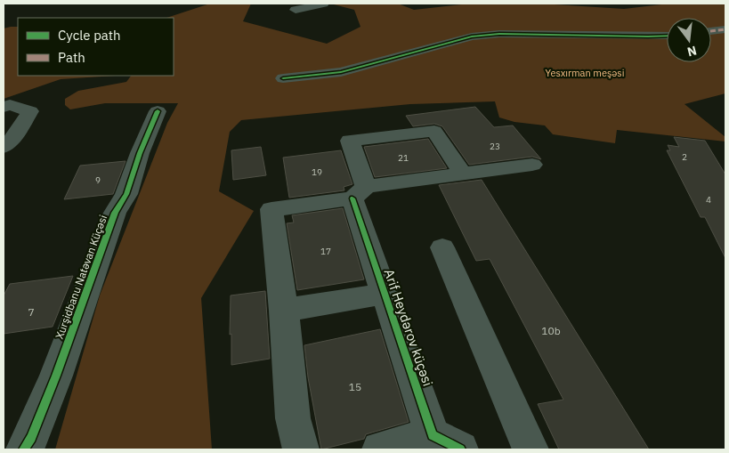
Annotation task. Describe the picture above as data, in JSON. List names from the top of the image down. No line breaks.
{"streets":{"street":["Xurşidbanu Natəvan Küçəsi","Arif Heydərov küçəsi"]},"parks":["Yesxırman meşəsi"],"house_numbers":["23","2","21","19","9","4","17","7","10b","15"],"legend":["Cycle path","Path"],"north":"bottom"}
